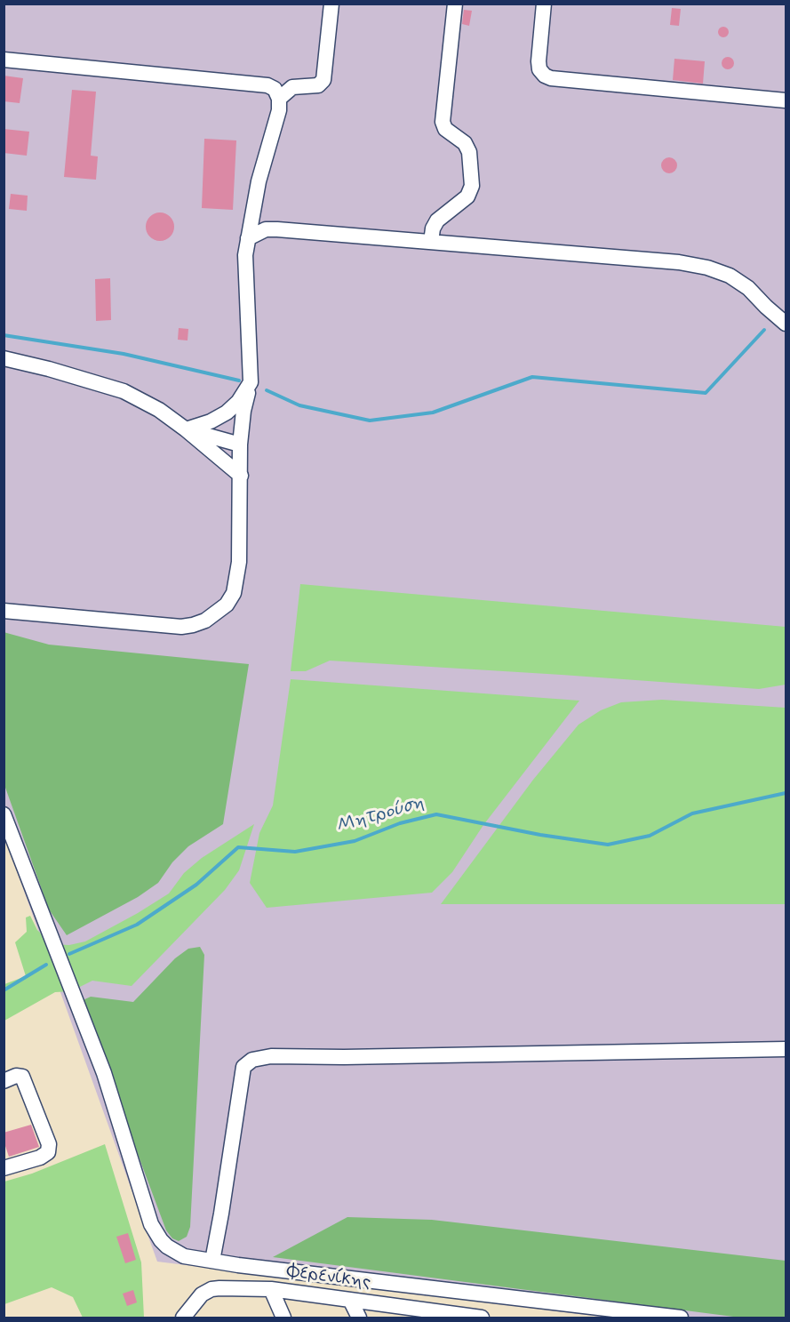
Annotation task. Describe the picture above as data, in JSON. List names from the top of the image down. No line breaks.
{"streets":{"street":["Φερενίκης"]},"water":["Μητρούση"]}
